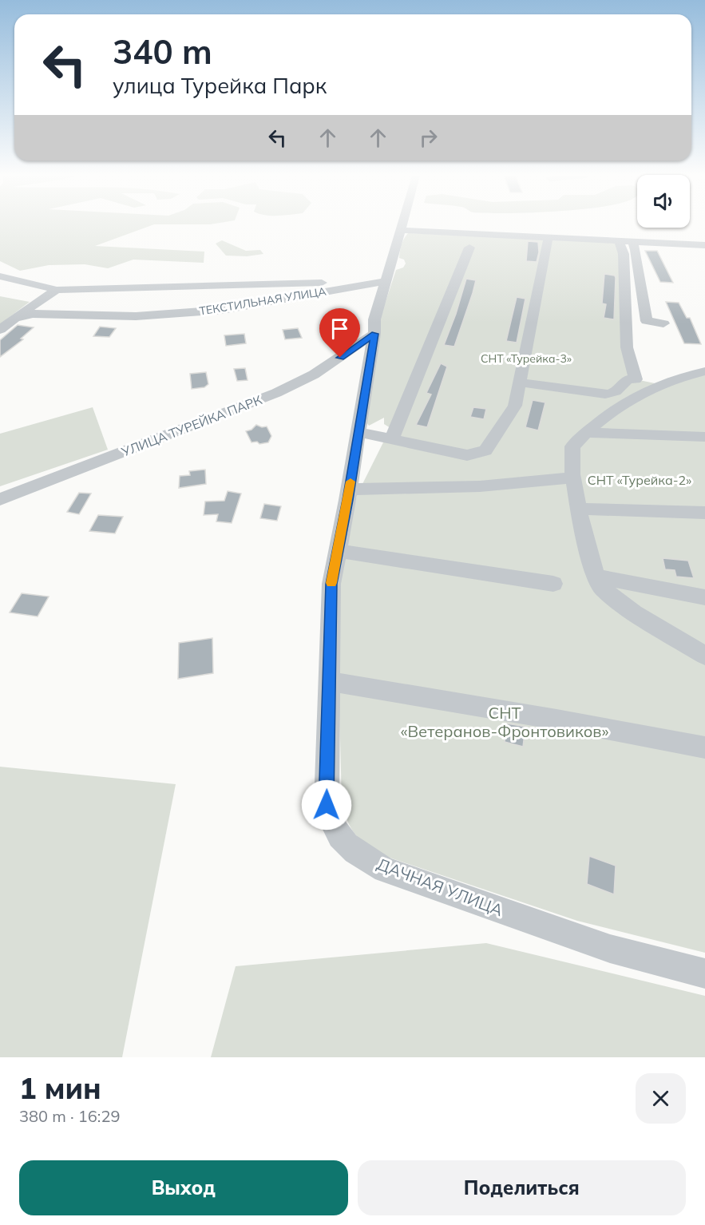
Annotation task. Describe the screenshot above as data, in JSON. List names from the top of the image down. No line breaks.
{"streets":{"street":["ТЕКСТИЛЬНАЯ УЛИЦА","УЛИЦА ТУРЕЙКА ПАРК","ДАЧНАЯ УЛИЦА"]},"crossings":[["ТЕКСТИЛЬНАЯ УЛИЦА","ДАЧНАЯ УЛИЦА"],["УЛИЦА ТУРЕЙКА ПАРК","ДАЧНАЯ УЛИЦА"]],"parks":["СНТ «Турейка-3»","СНТ «Турейка-2»","СНТ «Ветеранов-Фронтовиков»"],"page":{"turn":["340 m","улица Турейка Парк"],"heading":["1 мин","380 m · 16:29"],"buttons":["Выход","Поделиться"]}}
